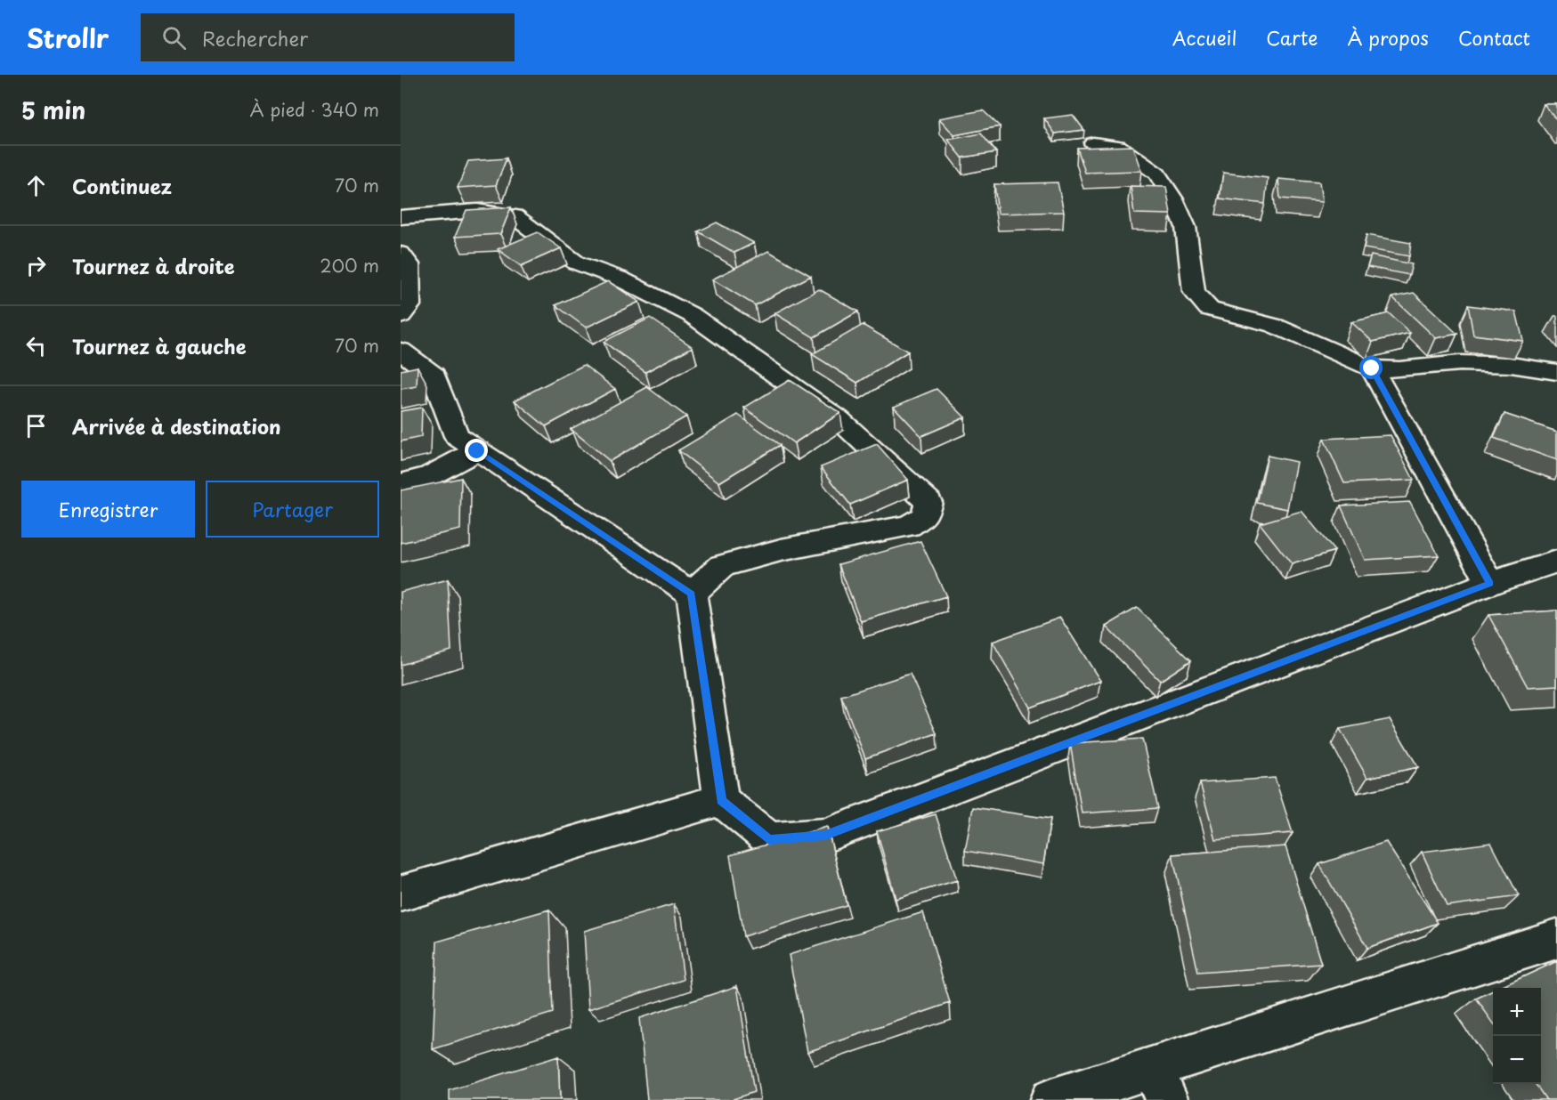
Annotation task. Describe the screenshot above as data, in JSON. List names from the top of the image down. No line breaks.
{"page":{"header":"Strollr","search":"Rechercher","nav":["Accueil","Carte","À propos","Contact"],"heading":["5 min","À pied · 340 m"],"list":[["Continuez","70 m"],["Tournez à droite","200 m"],["Tournez à gauche","70 m"],"Arrivée à destination"],"buttons":["Enregistrer","Partager"],"map_buttons":["+","−"]}}
